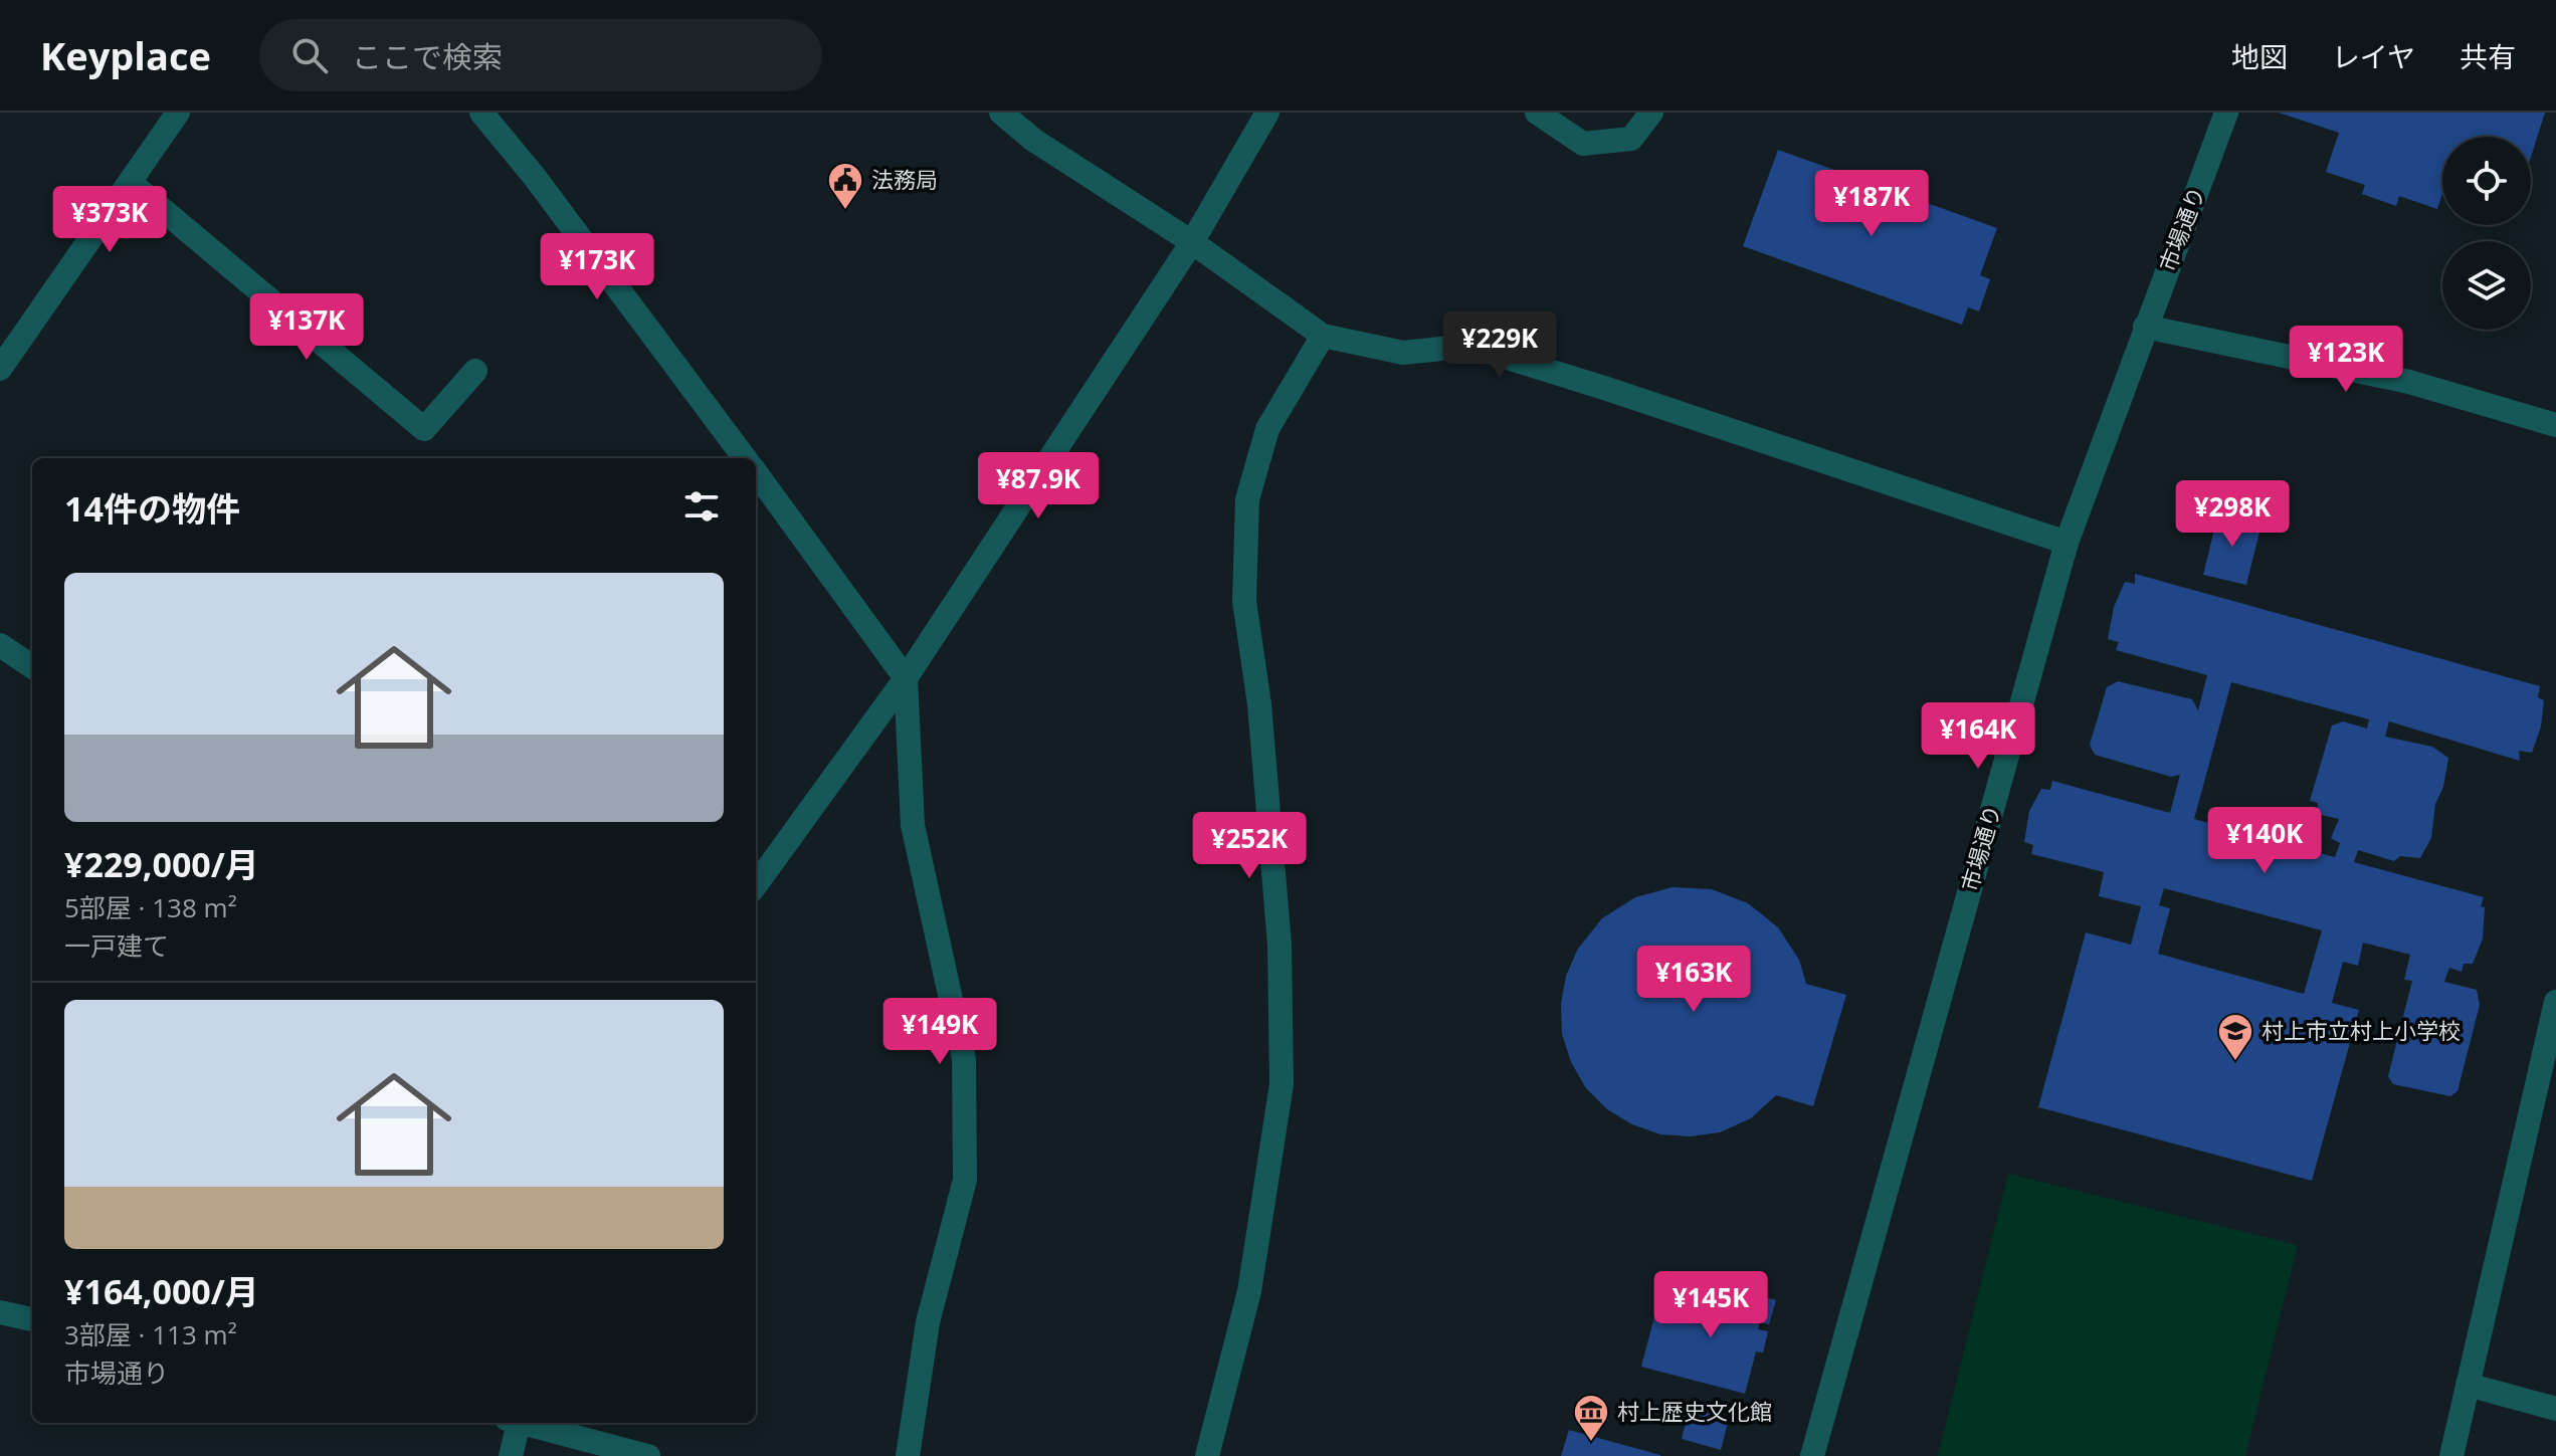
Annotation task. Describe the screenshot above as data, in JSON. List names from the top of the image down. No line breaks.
{"streets":{"street":["市場通り"]},"places":{"public building":["法務局"],"school or university":["村上市立村上小学校"],"museum":["村上歴史文化館"]},"page":{"header":"Keyplace","search":"ここで検索","nav":["地図","レイヤ","共有"],"price":["¥187K","¥373K","¥173K","¥137K","¥229K","¥123K","¥87.9K","¥298K","¥164K","¥140K","¥252K","¥163K","¥149K","¥145K"],"heading":"14件の物件","list":[{"name":"¥229,000/月","note":"5部屋 · 138 m² · 一戸建て"},{"name":"¥164,000/月","note":"3部屋 · 113 m² · 市場通り"}]}}
